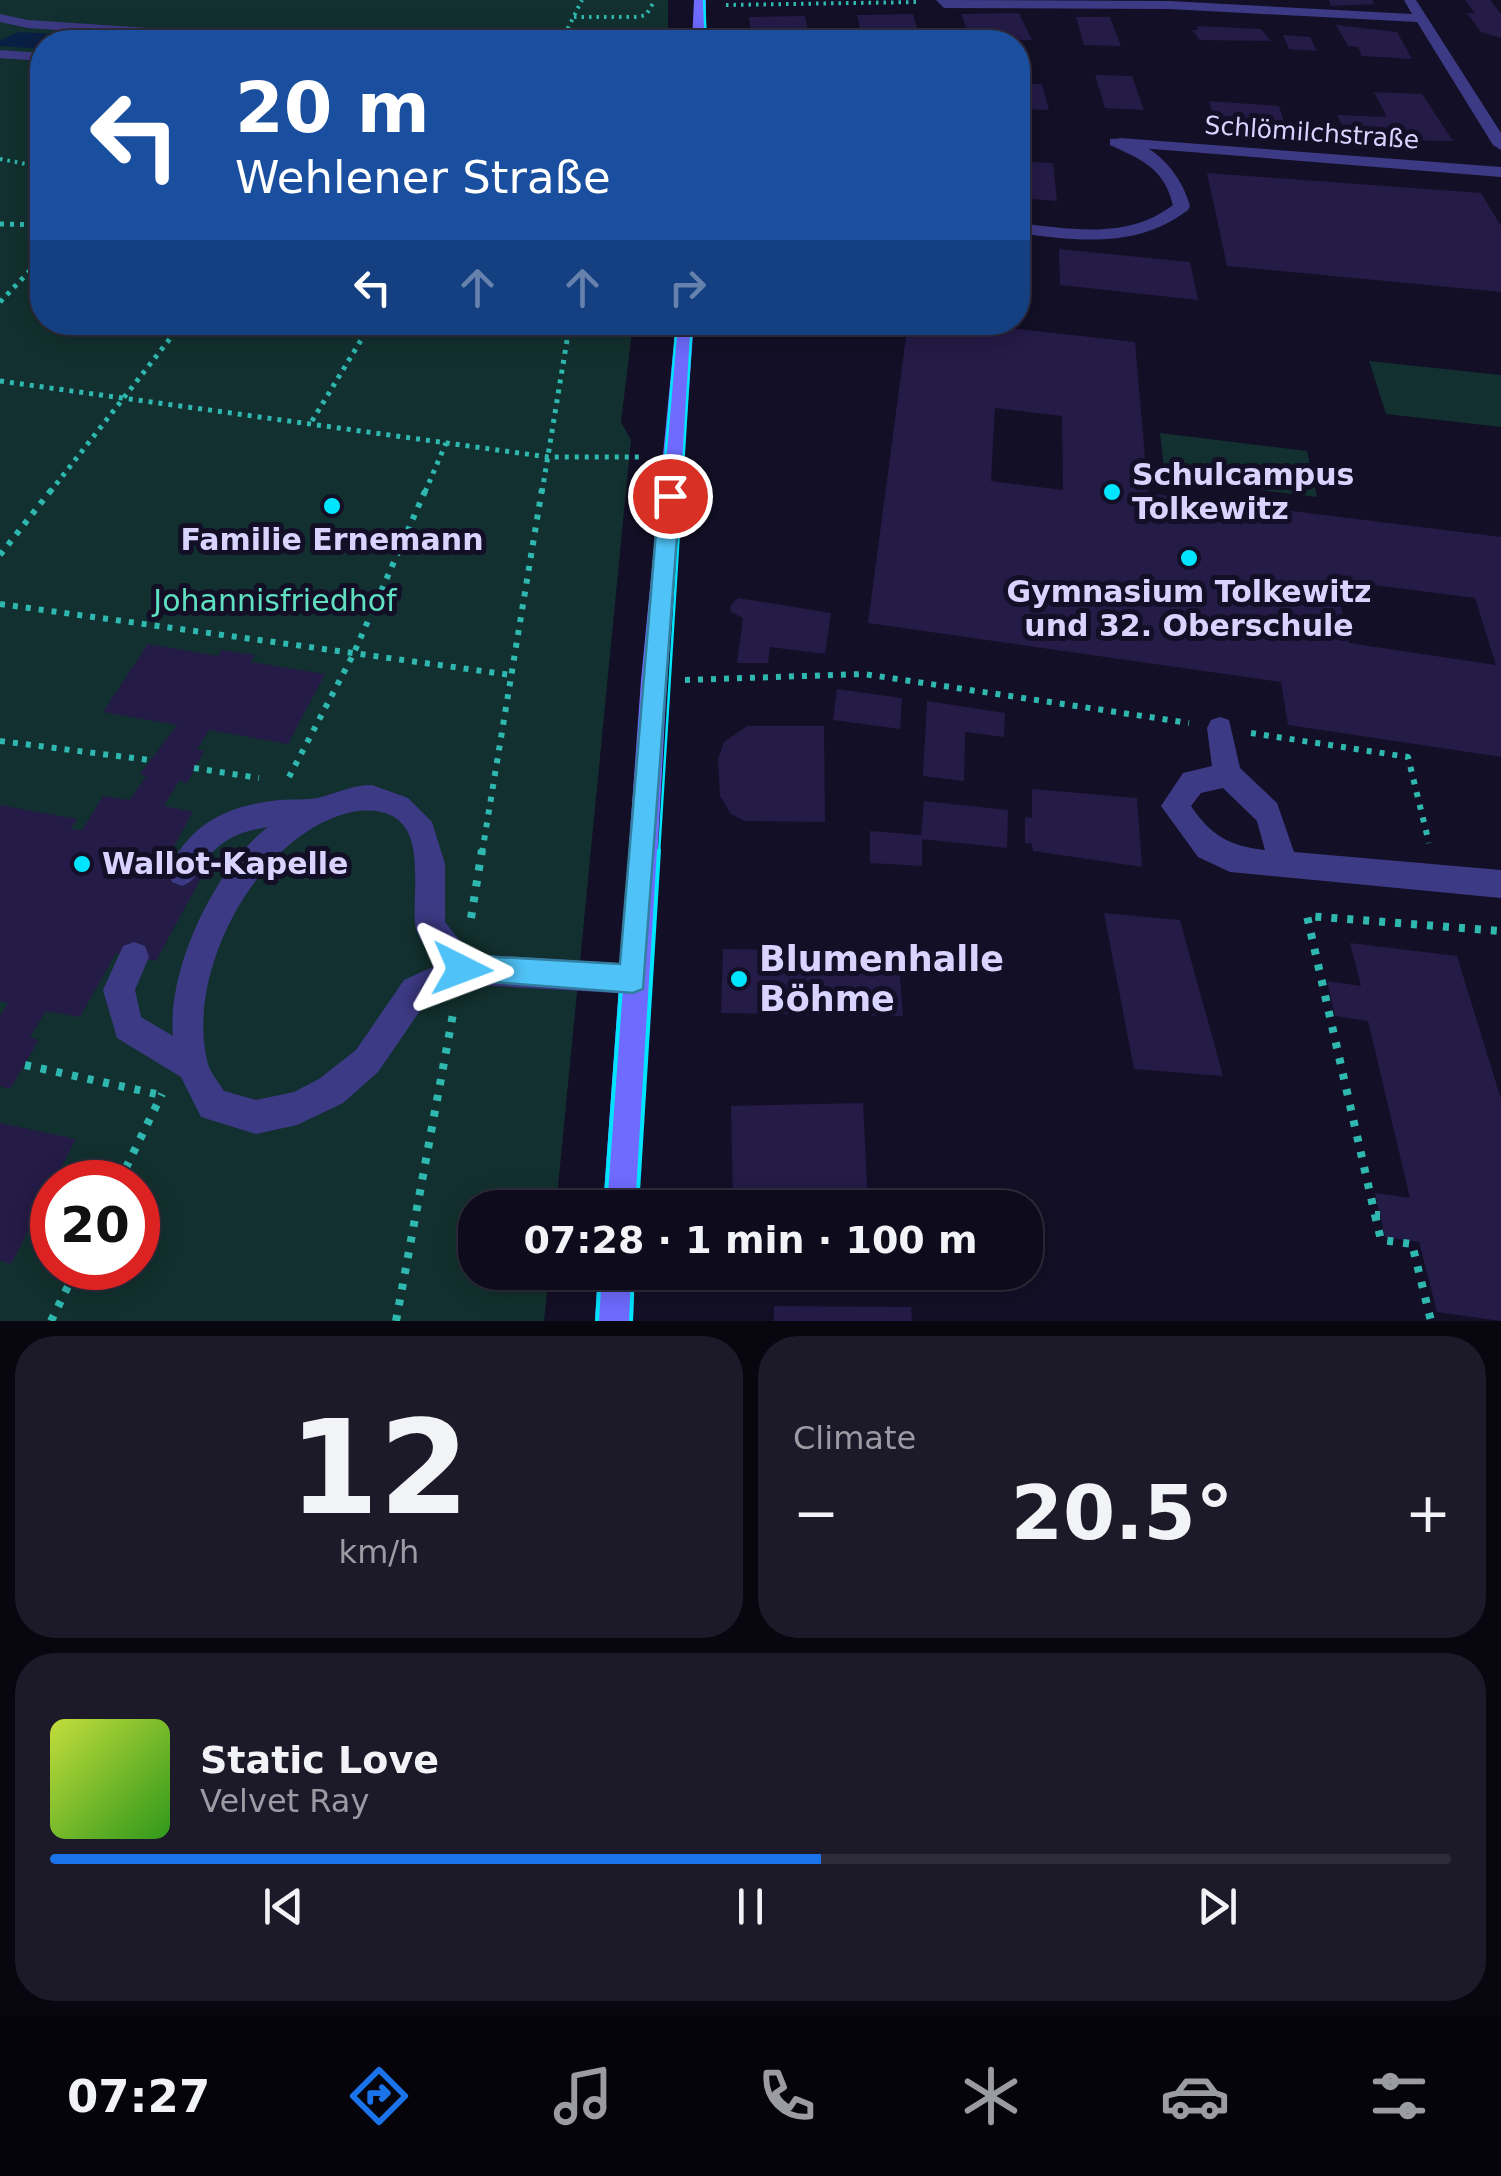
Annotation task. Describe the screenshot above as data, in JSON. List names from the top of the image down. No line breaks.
{"streets":{"street":["Schlömilchstraße"]},"parks":["Johannisfriedhof"],"places":["Schulcampus Tolkewitz","Familie Ernemann","Gymnasium Tolkewitz und 32. Oberschule","Wallot-Kapelle","Blumenhalle Böhme"],"page":{"turn":["20 m","Wehlener Straße"],"limit":"20","trip":"07:28 · 1 min · 100 m","tile":[["12","km/h"],"Climate"],"heat":["−","20.5°","+"],"song":["Static Love","Velvet Ray"],"tabs":"07:27"}}
